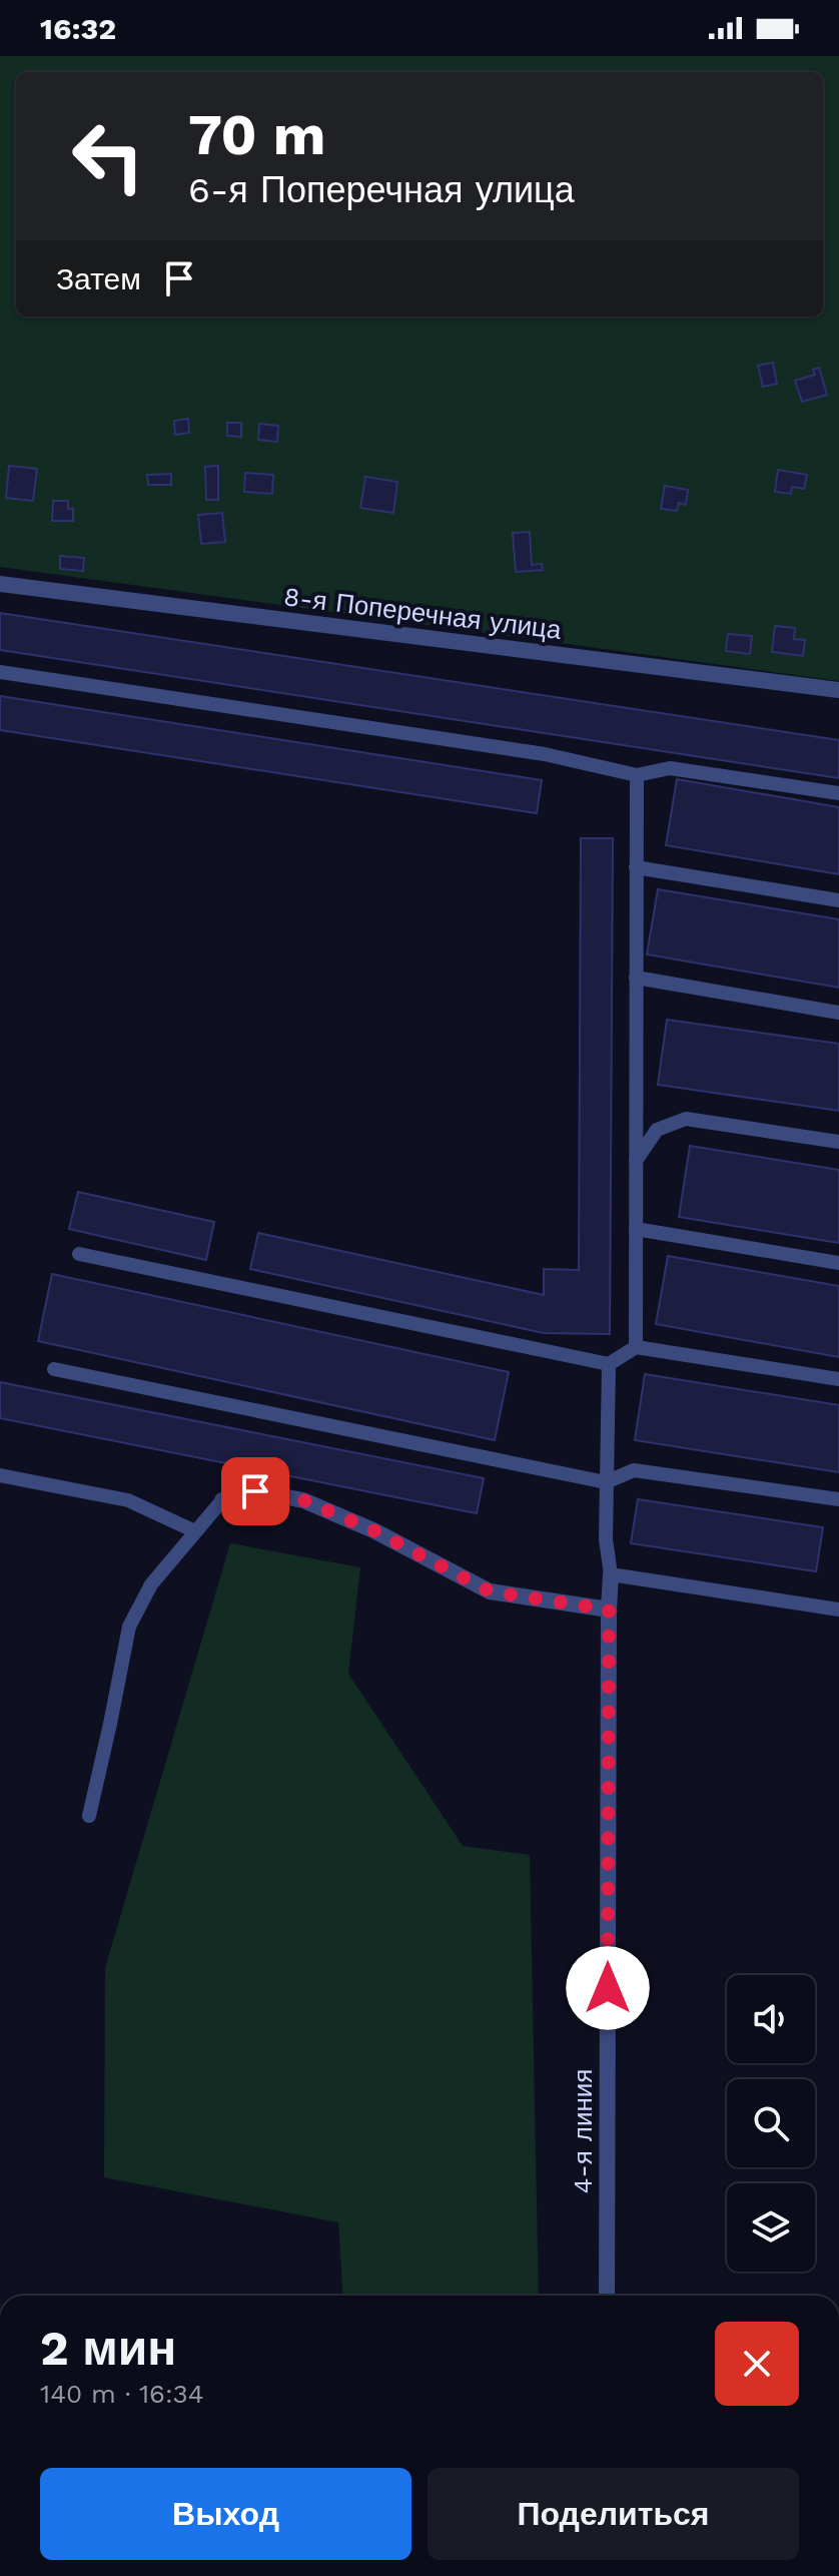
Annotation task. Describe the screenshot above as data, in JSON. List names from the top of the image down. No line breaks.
{"streets":{"street":["8-я Поперечная улица","4-я линия"]},"page":{"status":"16:32","turn":["70 m","6-я Поперечная улица"],"then":"Затем","heading":["2 мин","140 m · 16:34"],"buttons":["Выход","Поделиться"]}}
